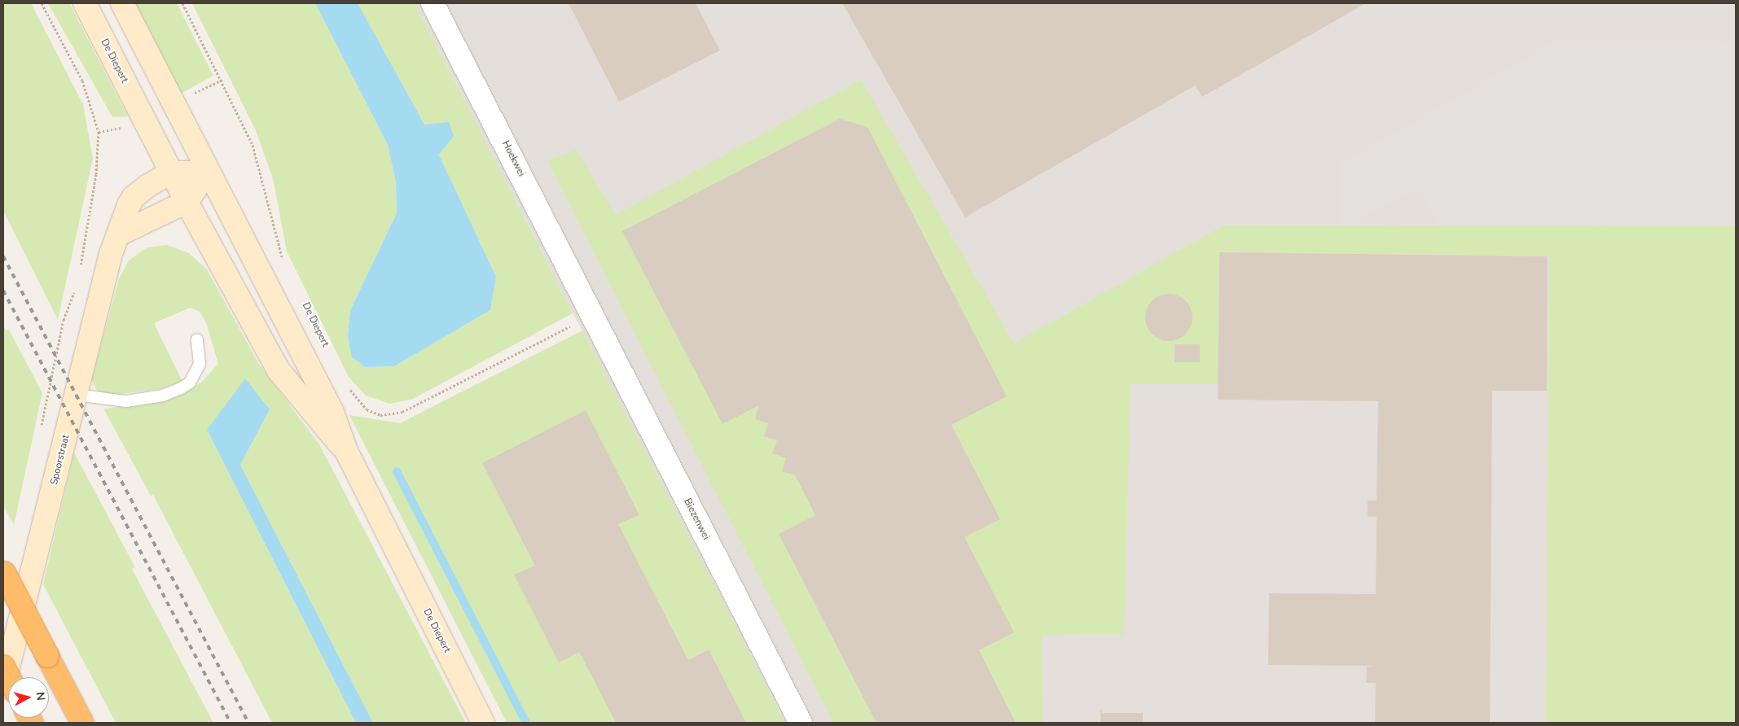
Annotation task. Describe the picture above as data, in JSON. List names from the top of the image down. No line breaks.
{"streets":{"main road":["De Diepert","Spoorstraat"],"street":["Hoekwei","Biezenwei"]},"crossings":[["De Diepert","Spoorstraat"],["Hoekwei","Biezenwei"]],"north":"right"}
